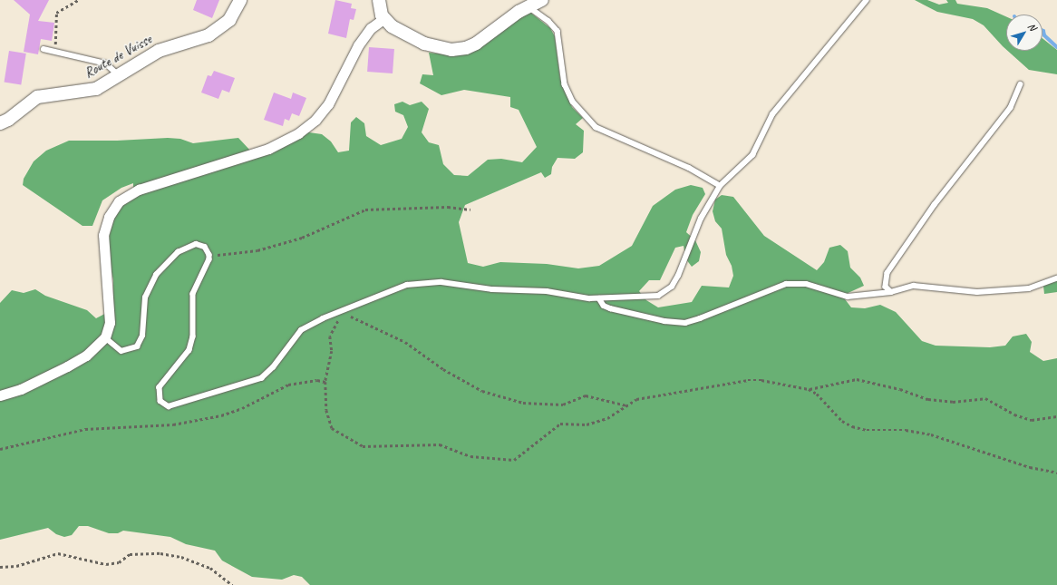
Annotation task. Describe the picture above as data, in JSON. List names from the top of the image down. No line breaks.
{"streets":{"street":["Route de Vuisse"]},"north":"top right"}
